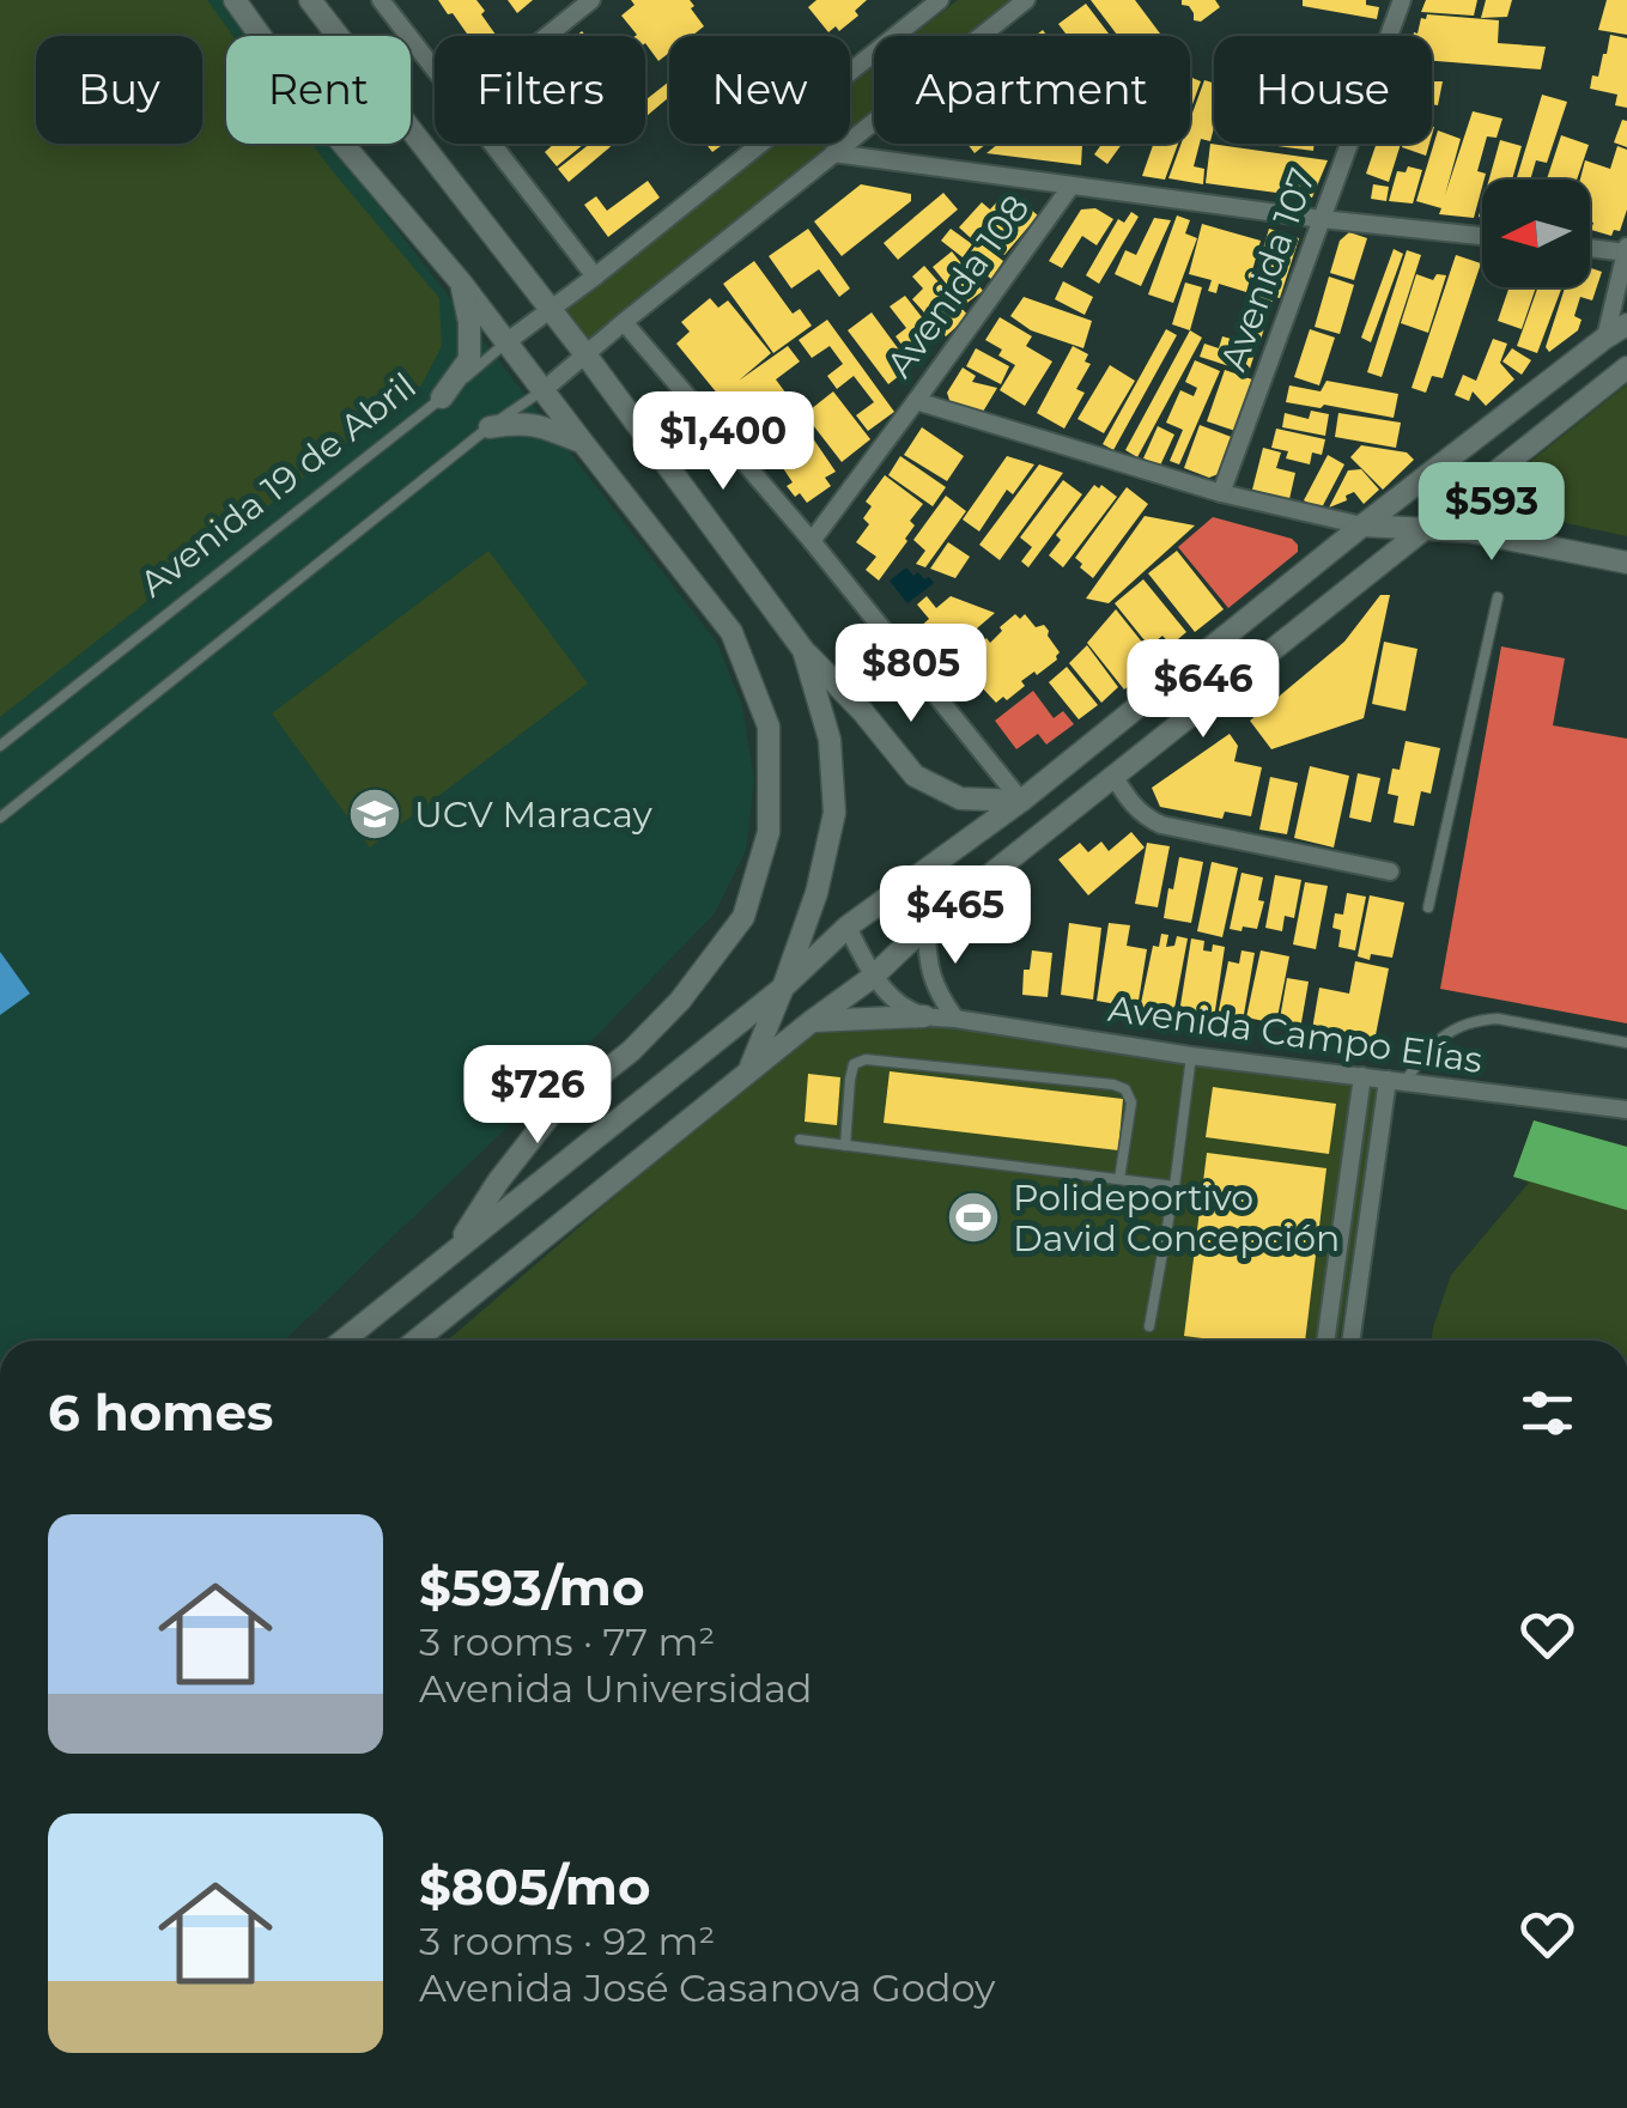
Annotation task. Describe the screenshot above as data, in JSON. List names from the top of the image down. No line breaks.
{"streets":{"street":["Avenida 107","Avenida 108","Avenida 19 de Abril","Avenida Campo Elías"]},"places":{"school or university":["UCV Maracay"],"sports":["Polideportivo David Concepción"]},"north":"left","page":{"chip":["Buy","Rent","Filters","New","Apartment","House"],"price":["$1,400","$593","$805","$646","$465","$726"],"heading":"6 homes","list":[{"name":"$593/mo","note":"3 rooms · 77 m² · Avenida Universidad"},{"name":"$805/mo","note":"3 rooms · 92 m² · Avenida José Casanova Godoy"}]}}
